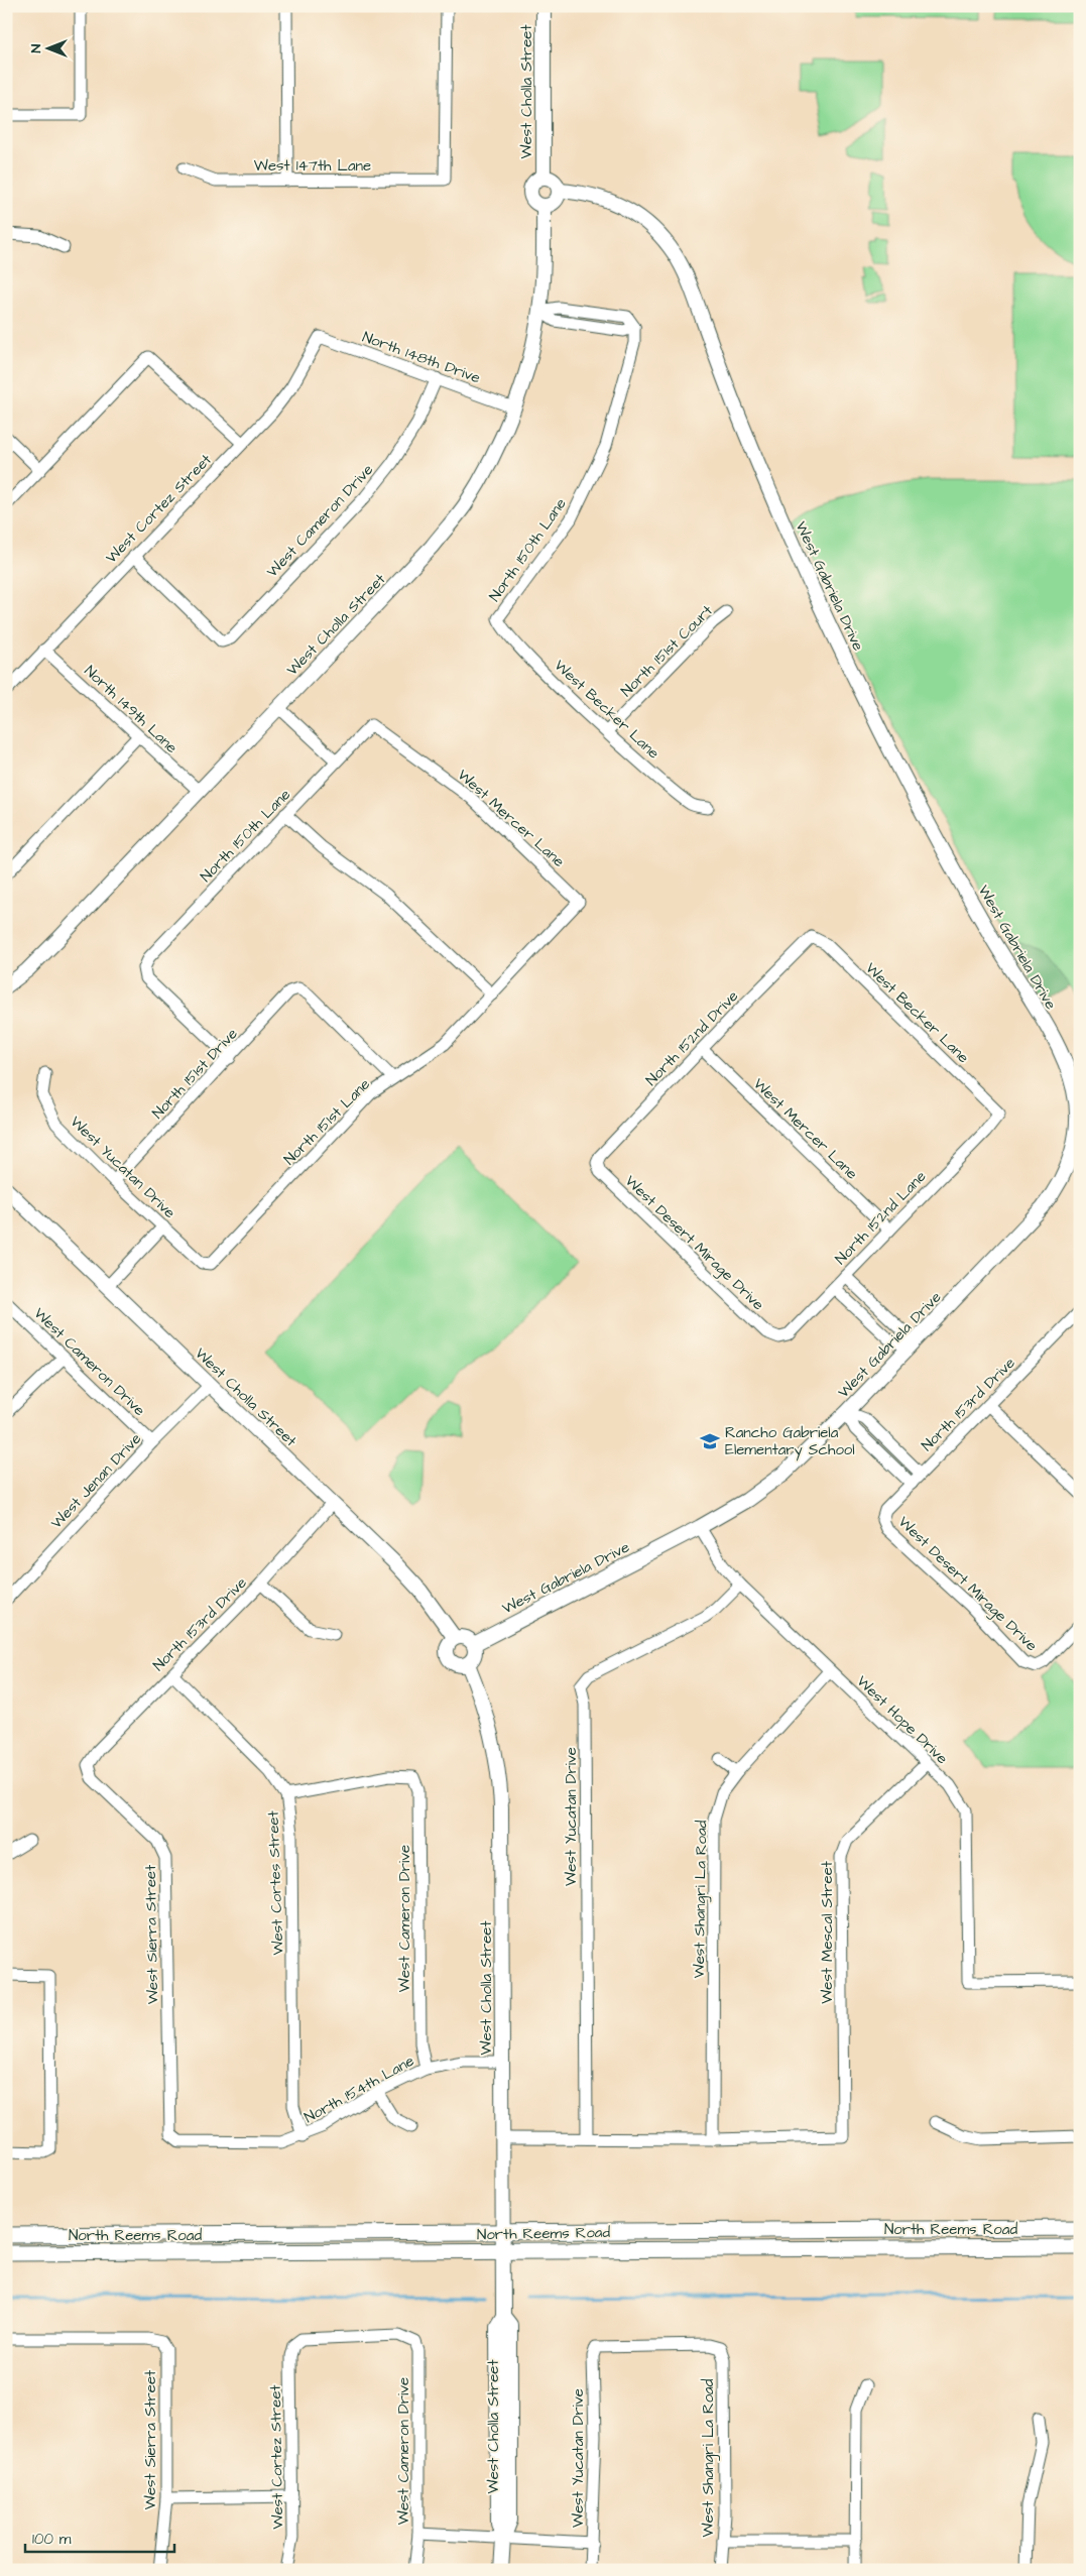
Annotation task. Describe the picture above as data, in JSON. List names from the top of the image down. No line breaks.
{"streets":{"main road":["North Reems Road"],"street":["West Cholla Street","West 147th Lane","North 148th Drive","West Cortez Street","West Cameron Drive","North 150th Lane","West Gabriela Drive","North 151st Court","North 149th Lane","West Becker Lane","West Mercer Lane","North 152nd Drive","North 151st Drive","North 151st Lane","West Yucatan Drive","North 152nd Lane","West Desert Mirage Drive","North 153rd Drive","West Jenan Drive","West Hope Drive","West Cortes Street","West Shangri La Road","West Mescal Street","West Sierra Street","North 154th Lane"]},"crossings":[["West Cholla Street","North 148th Drive"],["West Cholla Street","North 150th Lane"],["West Cholla Street","West Gabriela Drive"],["West Cholla Street","North 149th Lane"],["West Cholla Street","North 153rd Drive"],["West Cholla Street","West Jenan Drive"],["West Cholla Street","North 154th Lane"],["West Cholla Street","North Reems Road"],["North 148th Drive","West Cortez Street"],["North 148th Drive","West Cameron Drive"],["West Cortez Street","West Cameron Drive"],["West Cortez Street","North 149th Lane"],["West Cameron Drive","West Jenan Drive"],["West Cameron Drive","West Cortes Street"],["West Cameron Drive","North 154th Lane"],["North 150th Lane","West Becker Lane"],["North 150th Lane","West Mercer Lane"],["North 150th Lane","North 151st Drive"],["West Gabriela Drive","West Hope Drive"],["North 151st Court","West Becker Lane"],["West Becker Lane","North 152nd Drive"],["West Becker Lane","North 152nd Lane"],["West Mercer Lane","North 152nd Drive"],["West Mercer Lane","North 151st Lane"],["West Mercer Lane","North 152nd Lane"],["North 152nd Drive","West Desert Mirage Drive"],["North 151st Drive","North 151st Lane"],["North 151st Drive","West Yucatan Drive"],["North 151st Lane","West Yucatan Drive"],["West Yucatan Drive","West Hope Drive"],["West Yucatan Drive","West Shangri La Road"],["North 152nd Lane","West Desert Mirage Drive"],["West Desert Mirage Drive","North 153rd Drive"],["North 153rd Drive","West Cortes Street"],["North 153rd Drive","West Sierra Street"],["West Hope Drive","West Shangri La Road"],["West Hope Drive","West Mescal Street"],["West Cortes Street","North 154th Lane"],["West Shangri La Road","West Mescal Street"],["West Sierra Street","North 154th Lane"]],"places":{"school or university":["Rancho Gabriela Elementary School"]},"scale_bar":"100 m","north":"left"}
